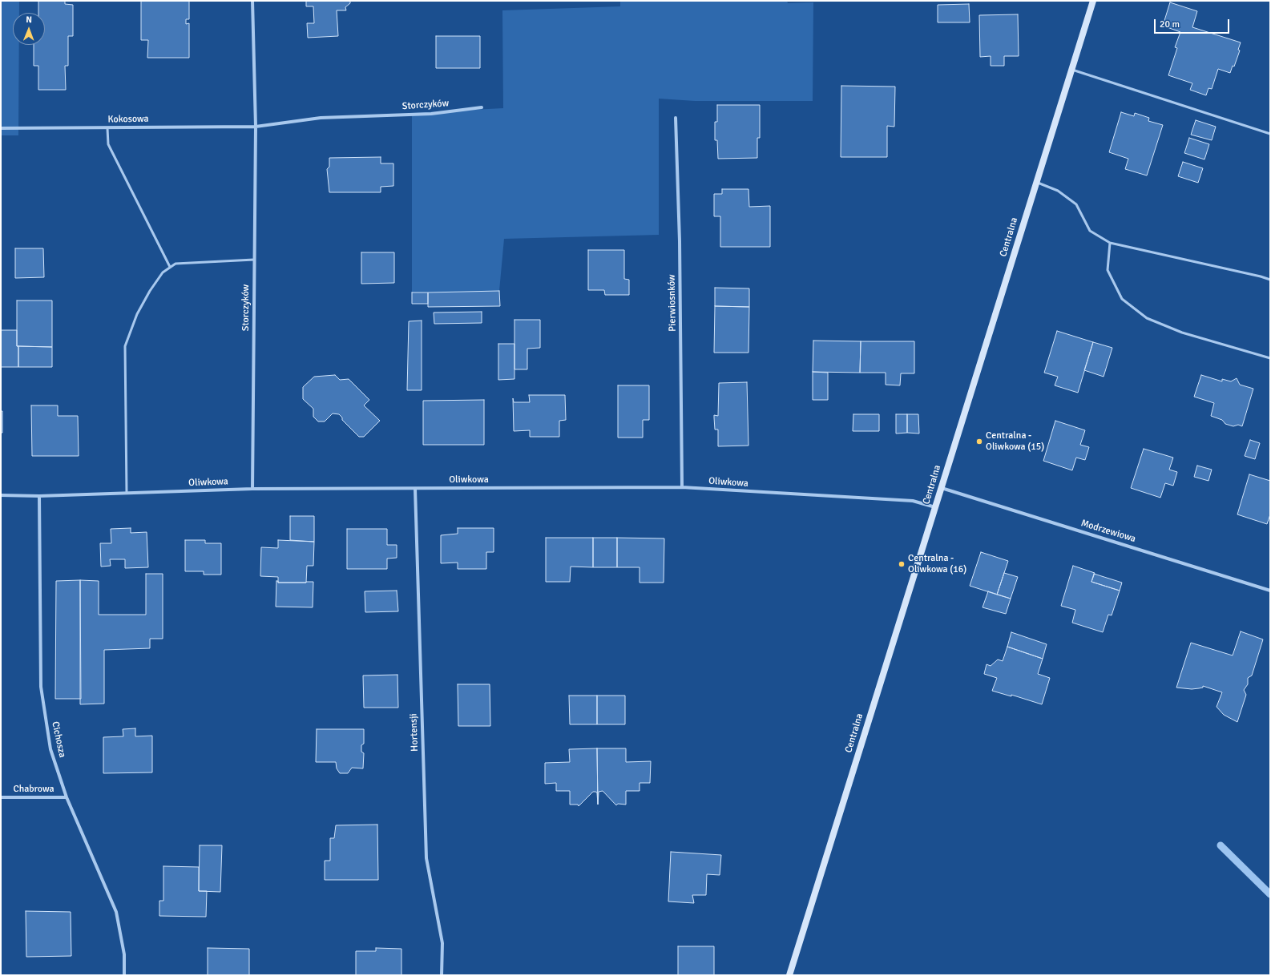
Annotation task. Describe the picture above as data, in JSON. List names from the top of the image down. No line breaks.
{"streets":{"street":["Storczyków","Kokosowa","Centralna","Pierwiosnków","Oliwkowa","Modrzewiowa","Hortensji","Cichosza","Chabrowa"]},"crossings":[["Storczyków","Kokosowa"],["Storczyków","Oliwkowa"],["Centralna","Oliwkowa"],["Centralna","Modrzewiowa"],["Pierwiosnków","Oliwkowa"],["Oliwkowa","Hortensji"],["Oliwkowa","Cichosza"],["Cichosza","Chabrowa"]],"places":["Centralna - Oliwkowa (15)","Centralna - Oliwkowa (16)"],"scale_bar":"20 m","north":"top"}
